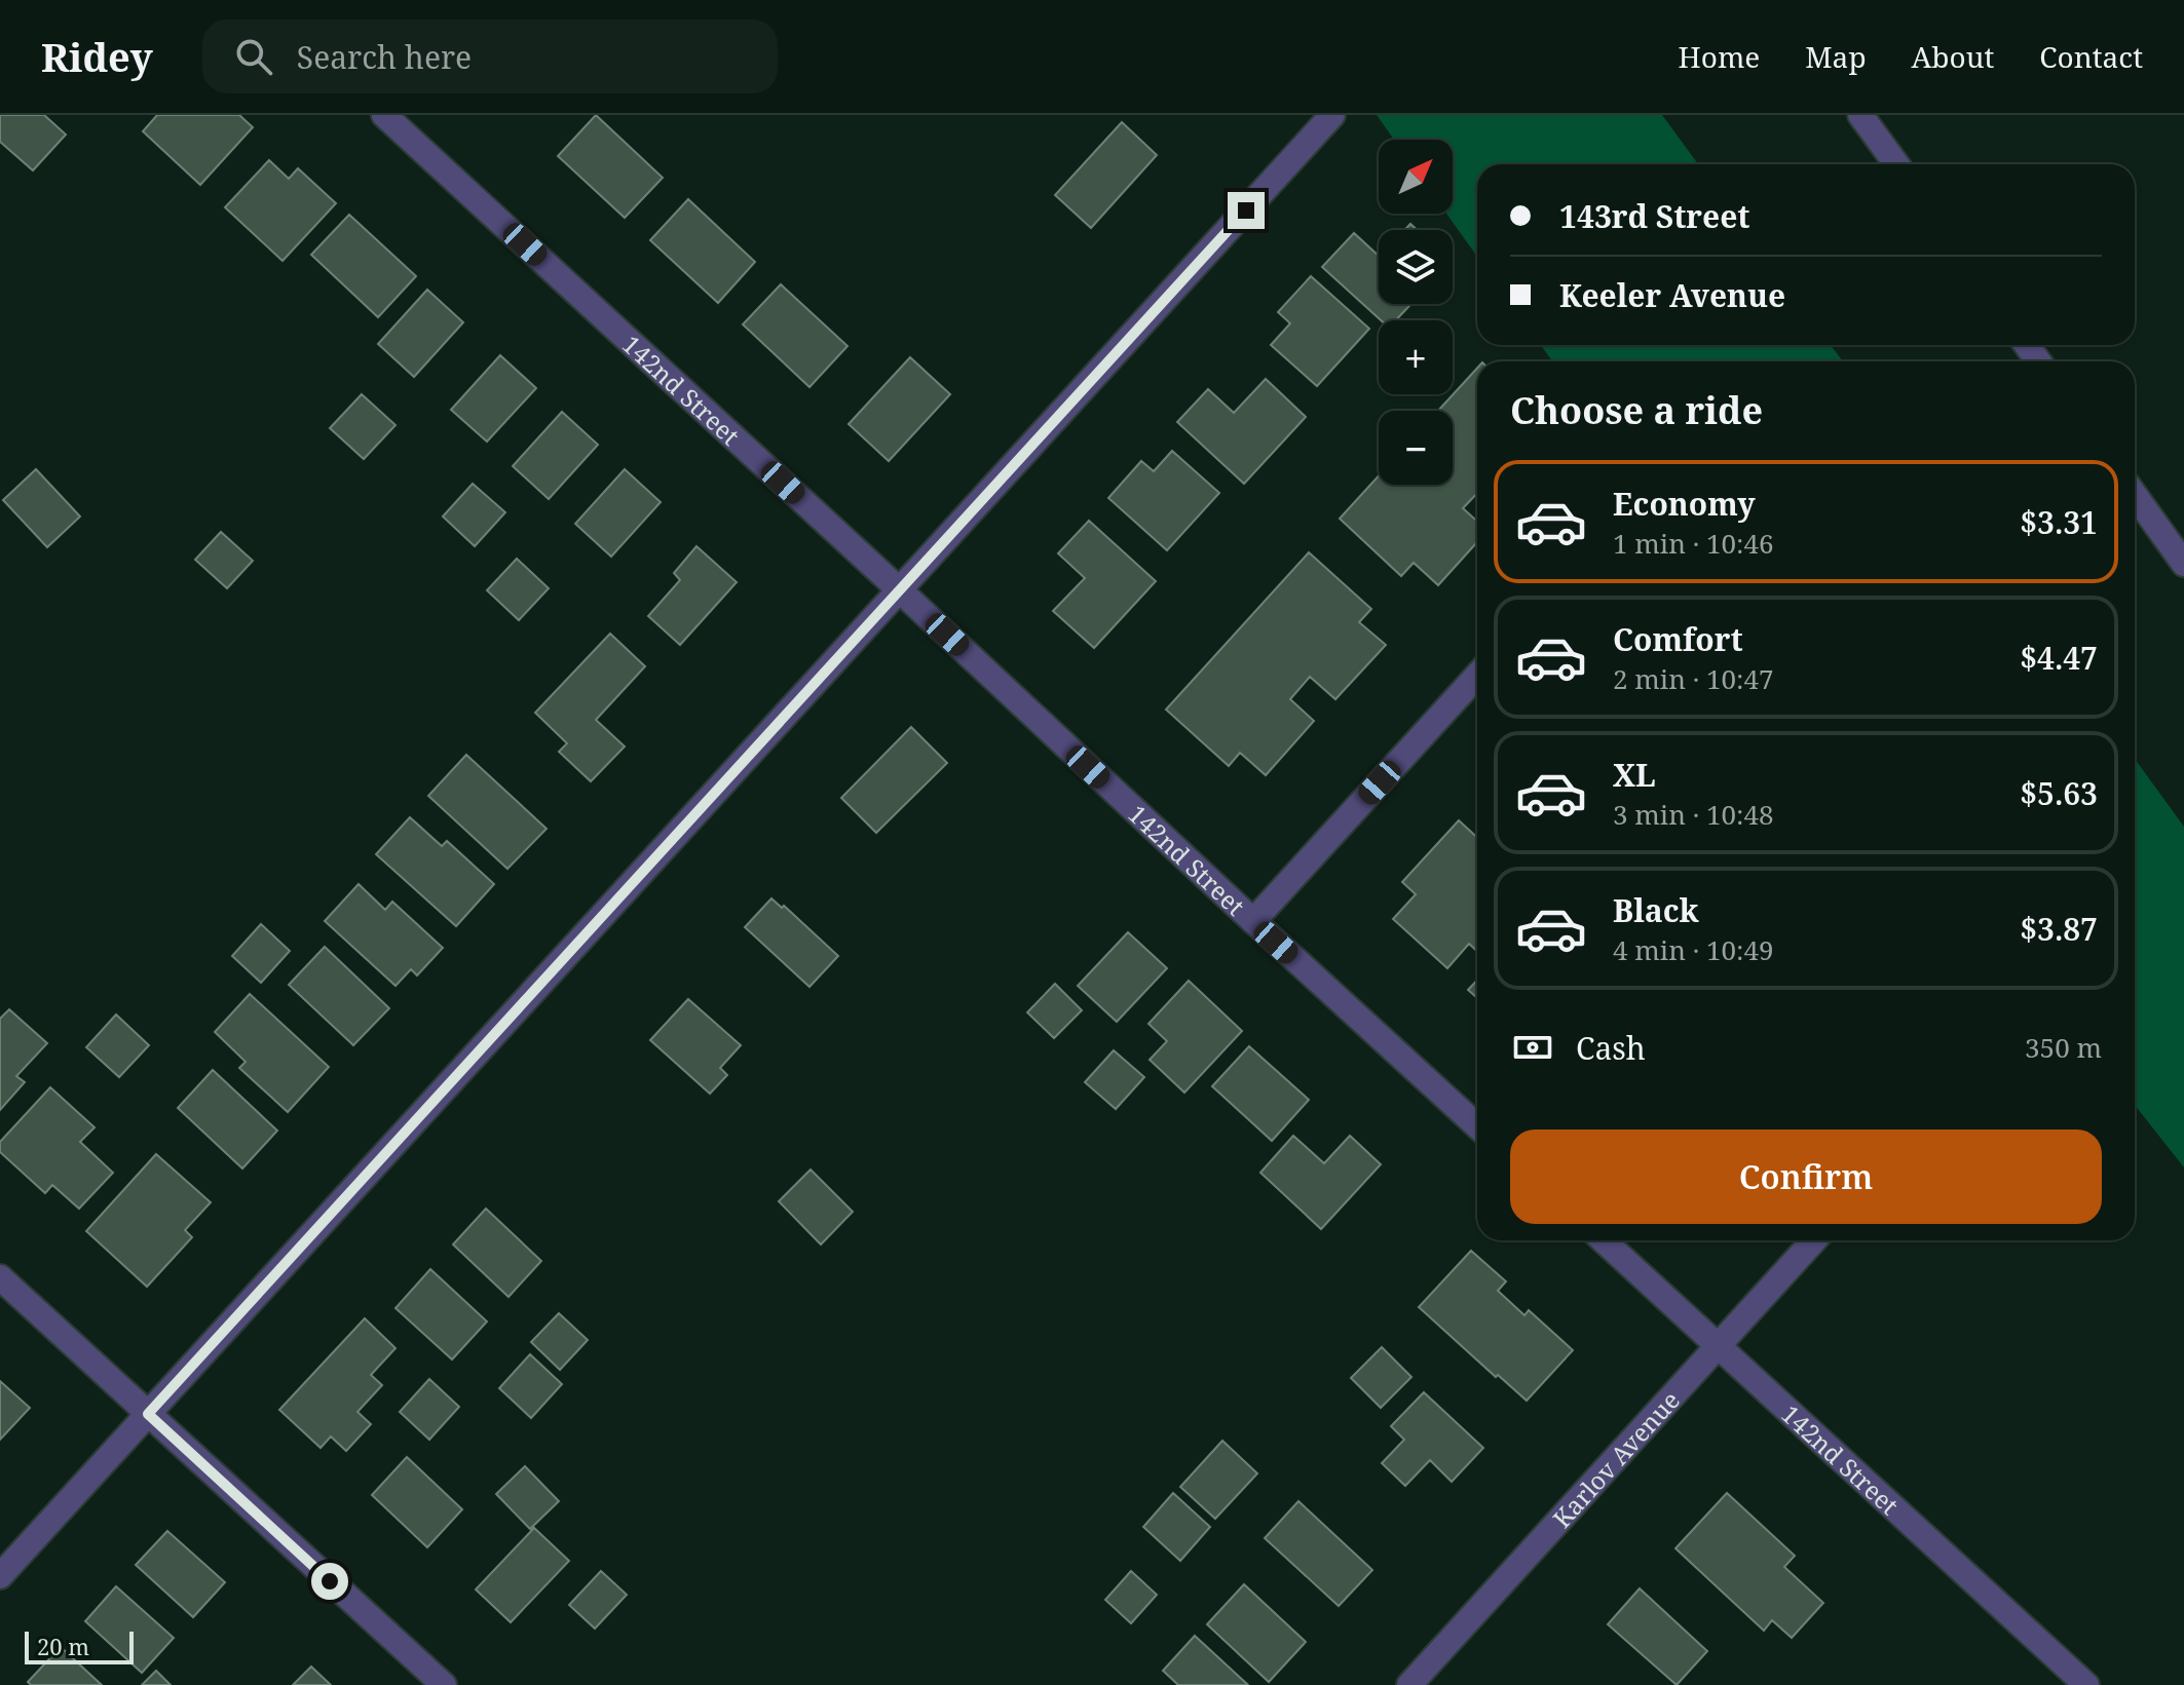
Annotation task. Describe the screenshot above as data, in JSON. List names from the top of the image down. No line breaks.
{"streets":{"street":["142nd Street","Karlov Avenue"]},"crossings":[["142nd Street","Karlov Avenue"]],"scale_bar":"20 m","north":"top right","page":{"header":"Ridey","search":"Search here","nav":["Home","Map","About","Contact"],"map_buttons":["+","−"],"banner":["143rd Street","Keeler Avenue"],"heading":"Choose a ride","list":[{"name":"Economy","note":"1 min · 10:46","value":"$3.31"},{"name":"Comfort","note":"2 min · 10:47","value":"$4.47"},{"name":"XL","note":"3 min · 10:48","value":"$5.63"},{"name":"Black","note":"4 min · 10:49","value":"$3.87"}],"pay":["Cash","350 m"],"buttons":"Confirm","scale":"20 m"}}
